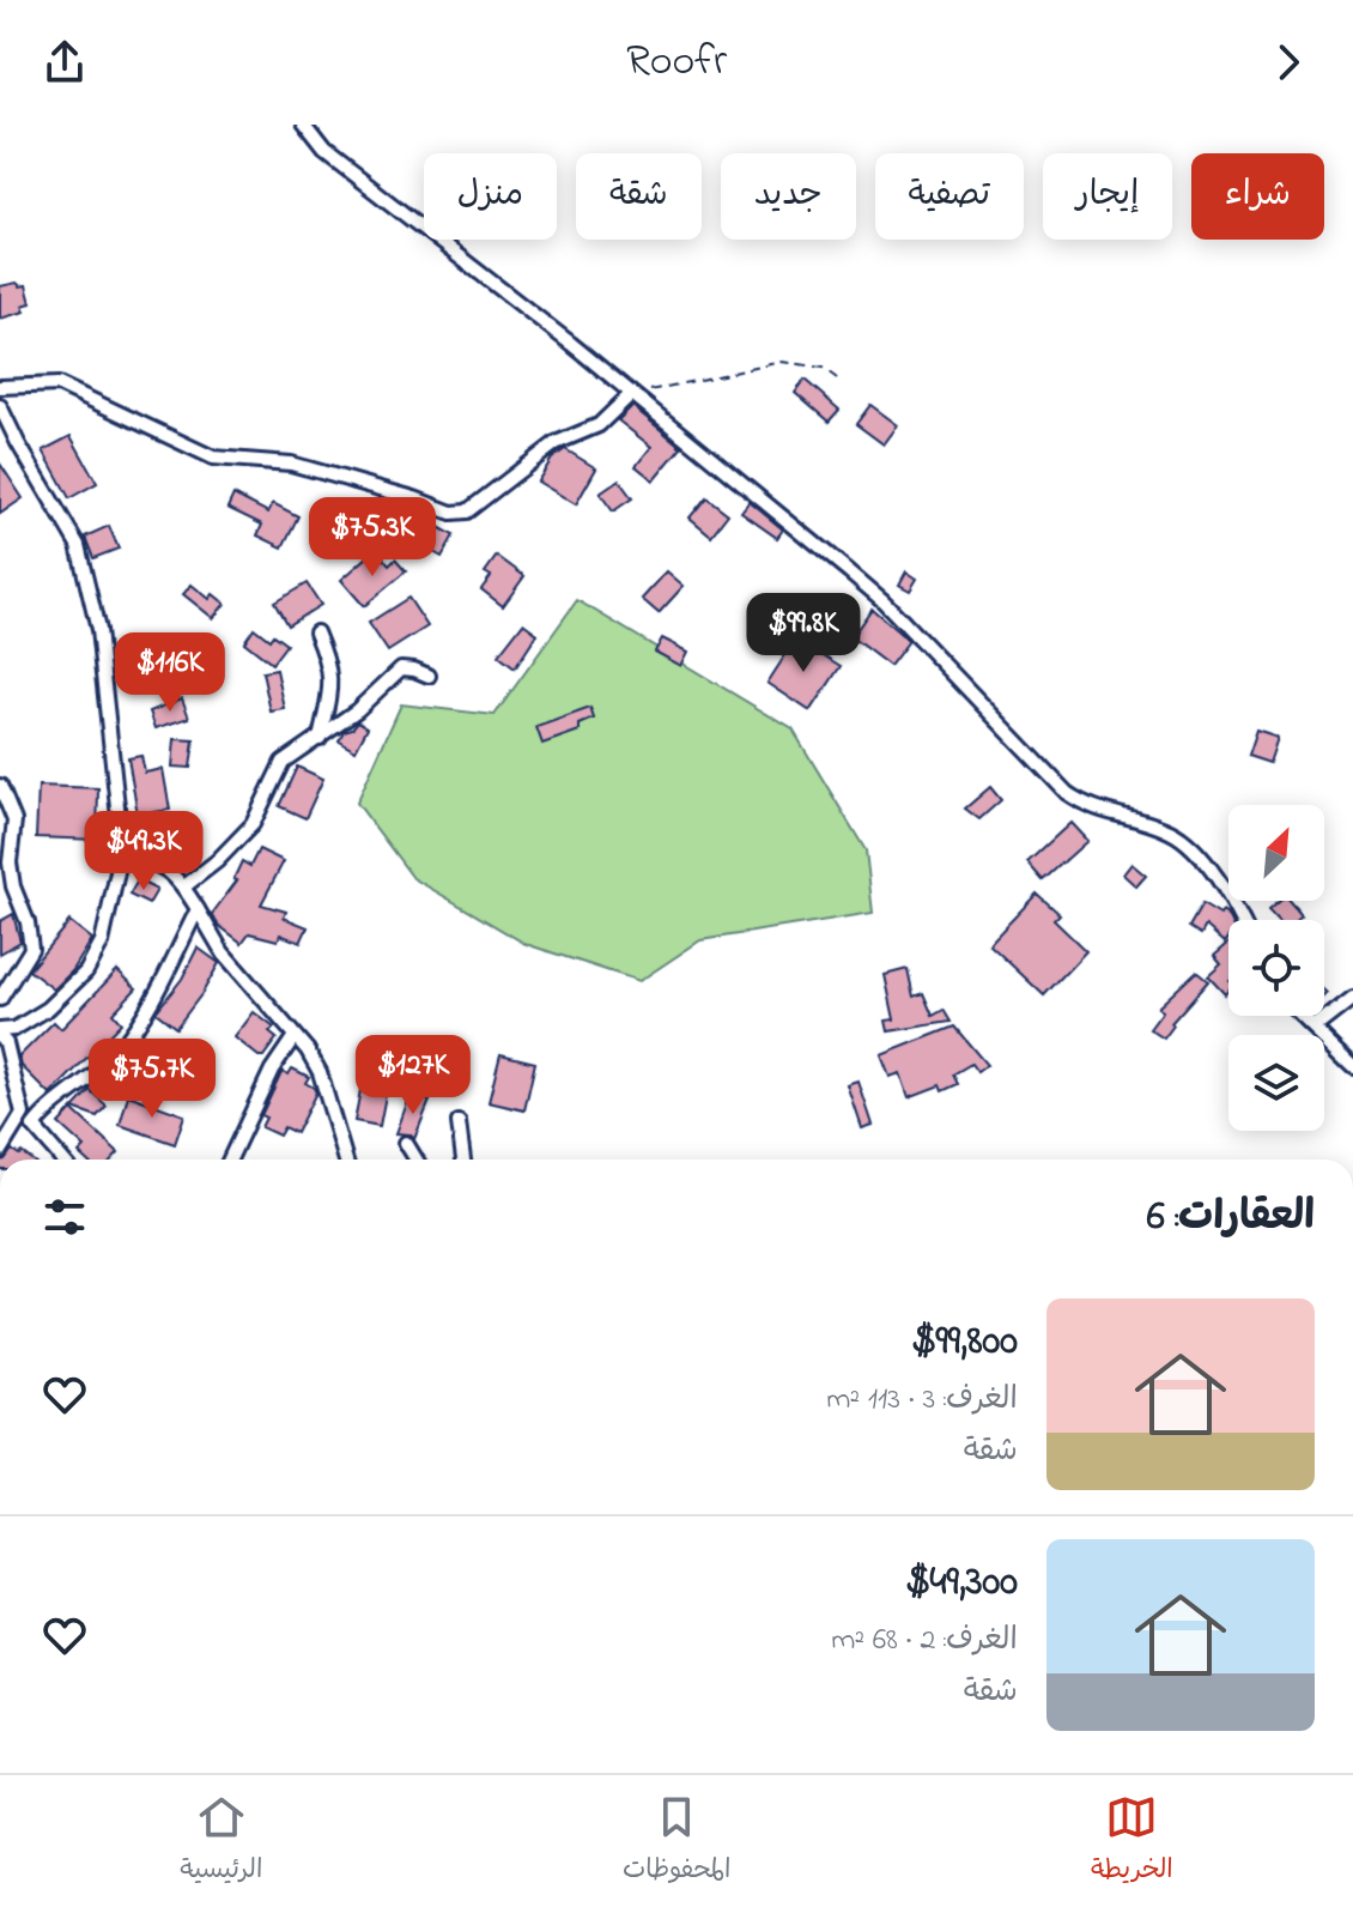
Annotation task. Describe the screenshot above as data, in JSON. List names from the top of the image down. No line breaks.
{"north":"top right","page":{"header":"Roofr","chip":["شراء","إيجار","تصفية","جديد","شقة","منزل"],"price":["$75.3K","$99.8K","$116K","$49.3K","$127K","$75.7K"],"heading":"العقارات: 6","list":[{"name":"$99,800","note":"الغرف: 3 · 113 m² · شقة"},{"name":"$49,300","note":"الغرف: 2 · 68 m² · شقة"}],"tabs":["الخريطة","المحفوظات","الرئيسية"]}}
